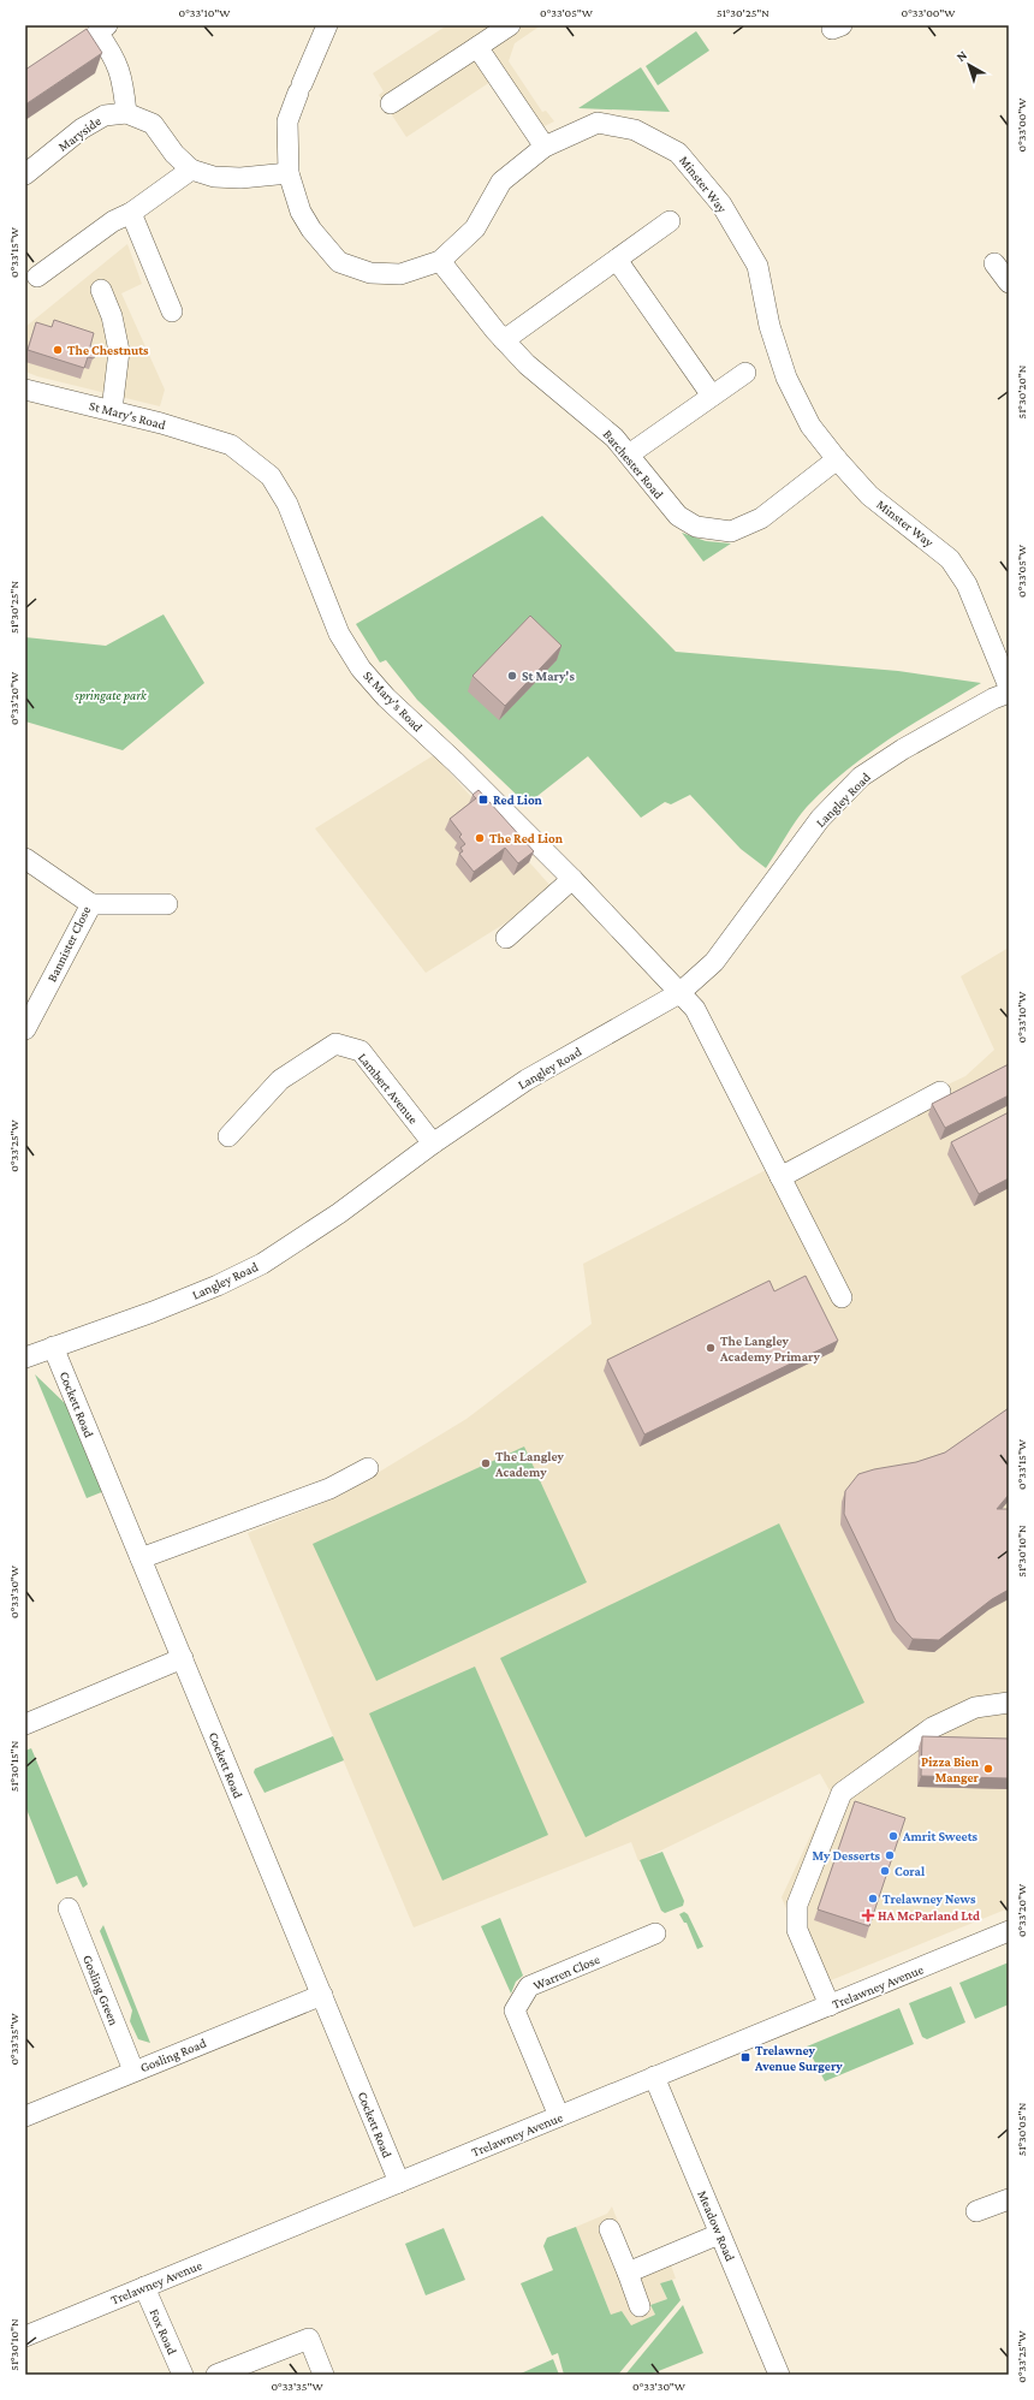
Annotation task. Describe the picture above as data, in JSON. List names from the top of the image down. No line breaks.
{"streets":{"street":["Maryside","Minster Way","St Mary's Road","Barchester Road","Langley Road","Bannister Close","Lambert Avenue","Cockett Road","Warren Close","Trelawney Avenue","Gosling Green","Gosling Road","Meadow Road","Fox Road"]},"crossings":[["Maryside","Minster Way"],["Minster Way","Barchester Road"],["St Mary's Road","Langley Road"],["Langley Road","Lambert Avenue"],["Langley Road","Cockett Road"],["Cockett Road","Trelawney Avenue"],["Cockett Road","Gosling Road"],["Warren Close","Trelawney Avenue"],["Trelawney Avenue","Meadow Road"],["Trelawney Avenue","Fox Road"],["Gosling Green","Gosling Road"]],"parks":["springate park"],"places":{"other":["The Chestnuts","St Mary's","The Red Lion","The Langley Academy Primary","The Langley Academy","Pizza Bien Manger","Amrit Sweets","My Desserts","Coral","Trelawney News"],"transit":["Red Lion","Trelawney Avenue Surgery"],"health":["HA McParland Ltd"]},"north":"top left","coordinates":["0°33'10\"W","0°33'05\"W","51°30'25\"N","0°33'00\"W","0°33'15\"W","51°30'20\"N","0°33'20\"W","0°33'25\"W","51°30'10\"N","0°33'30\"W","51°30'15\"N","0°33'35\"W","51°30'05\"N"]}
